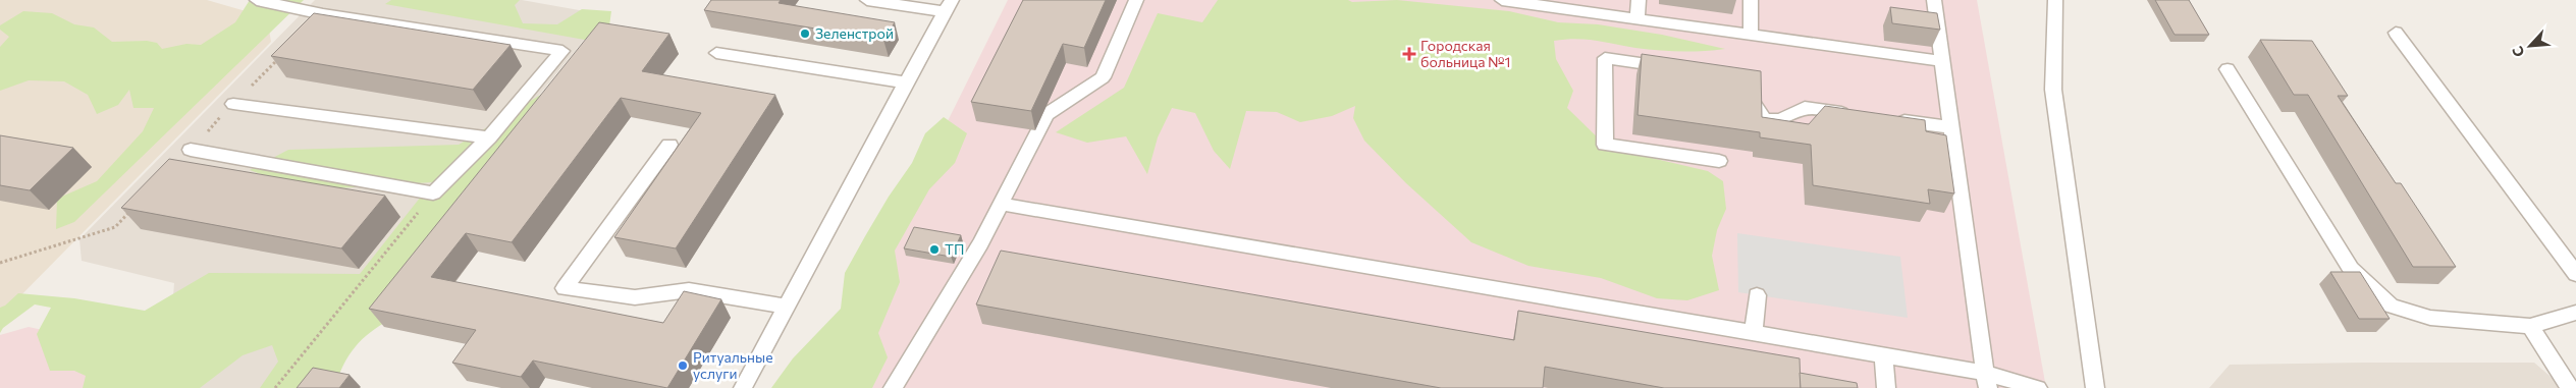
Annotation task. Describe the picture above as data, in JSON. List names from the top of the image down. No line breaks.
{"places":{"other":["Зеленстрой","ТП","Ритуальные услуги"],"health":["Городская больница №1"]},"north":"bottom left"}
